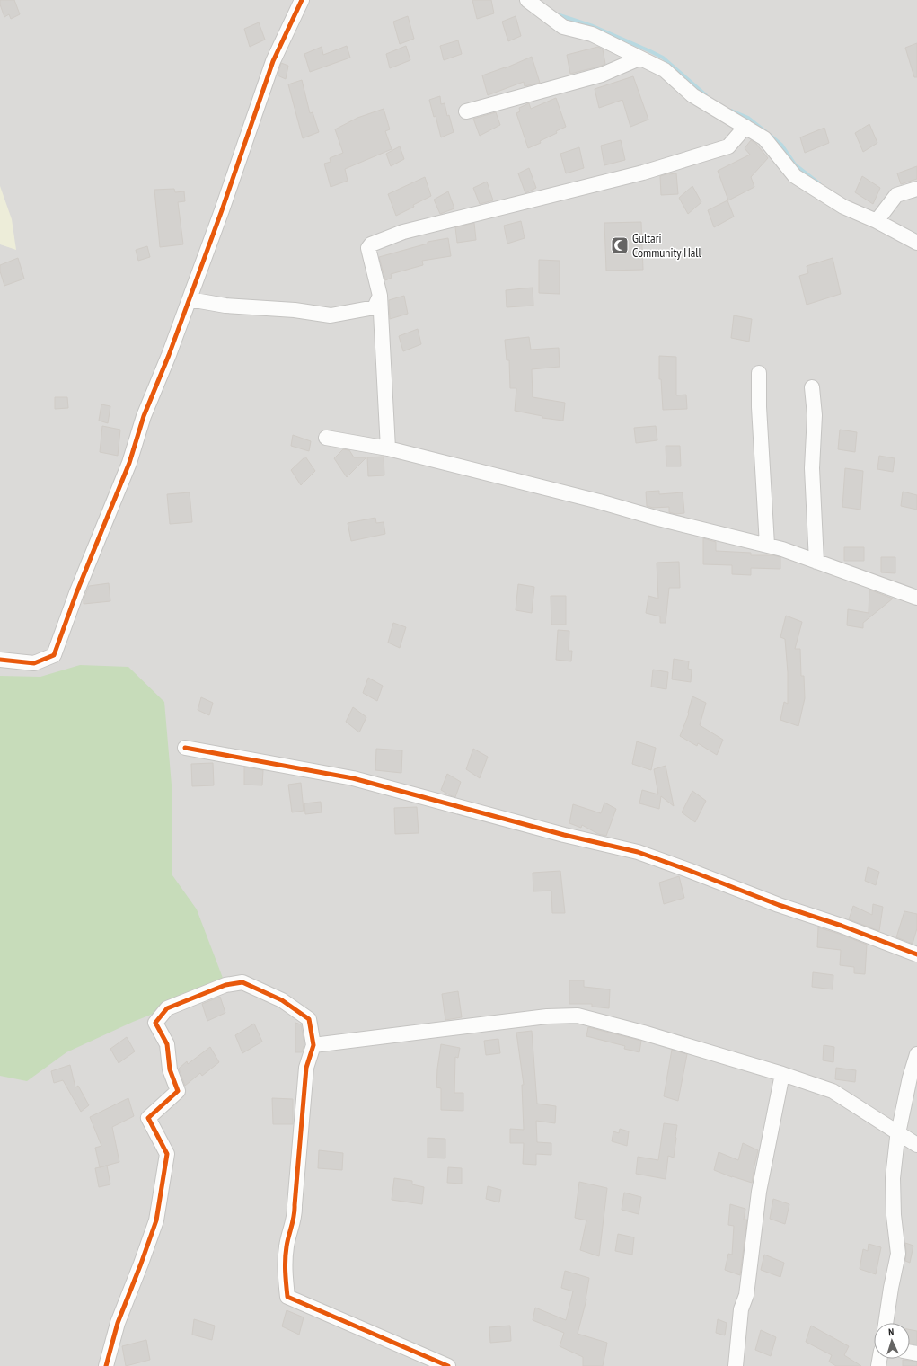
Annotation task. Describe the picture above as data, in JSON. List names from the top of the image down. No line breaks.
{"places":{"mosque":["Gultari Community Hall"]},"north":"top"}
